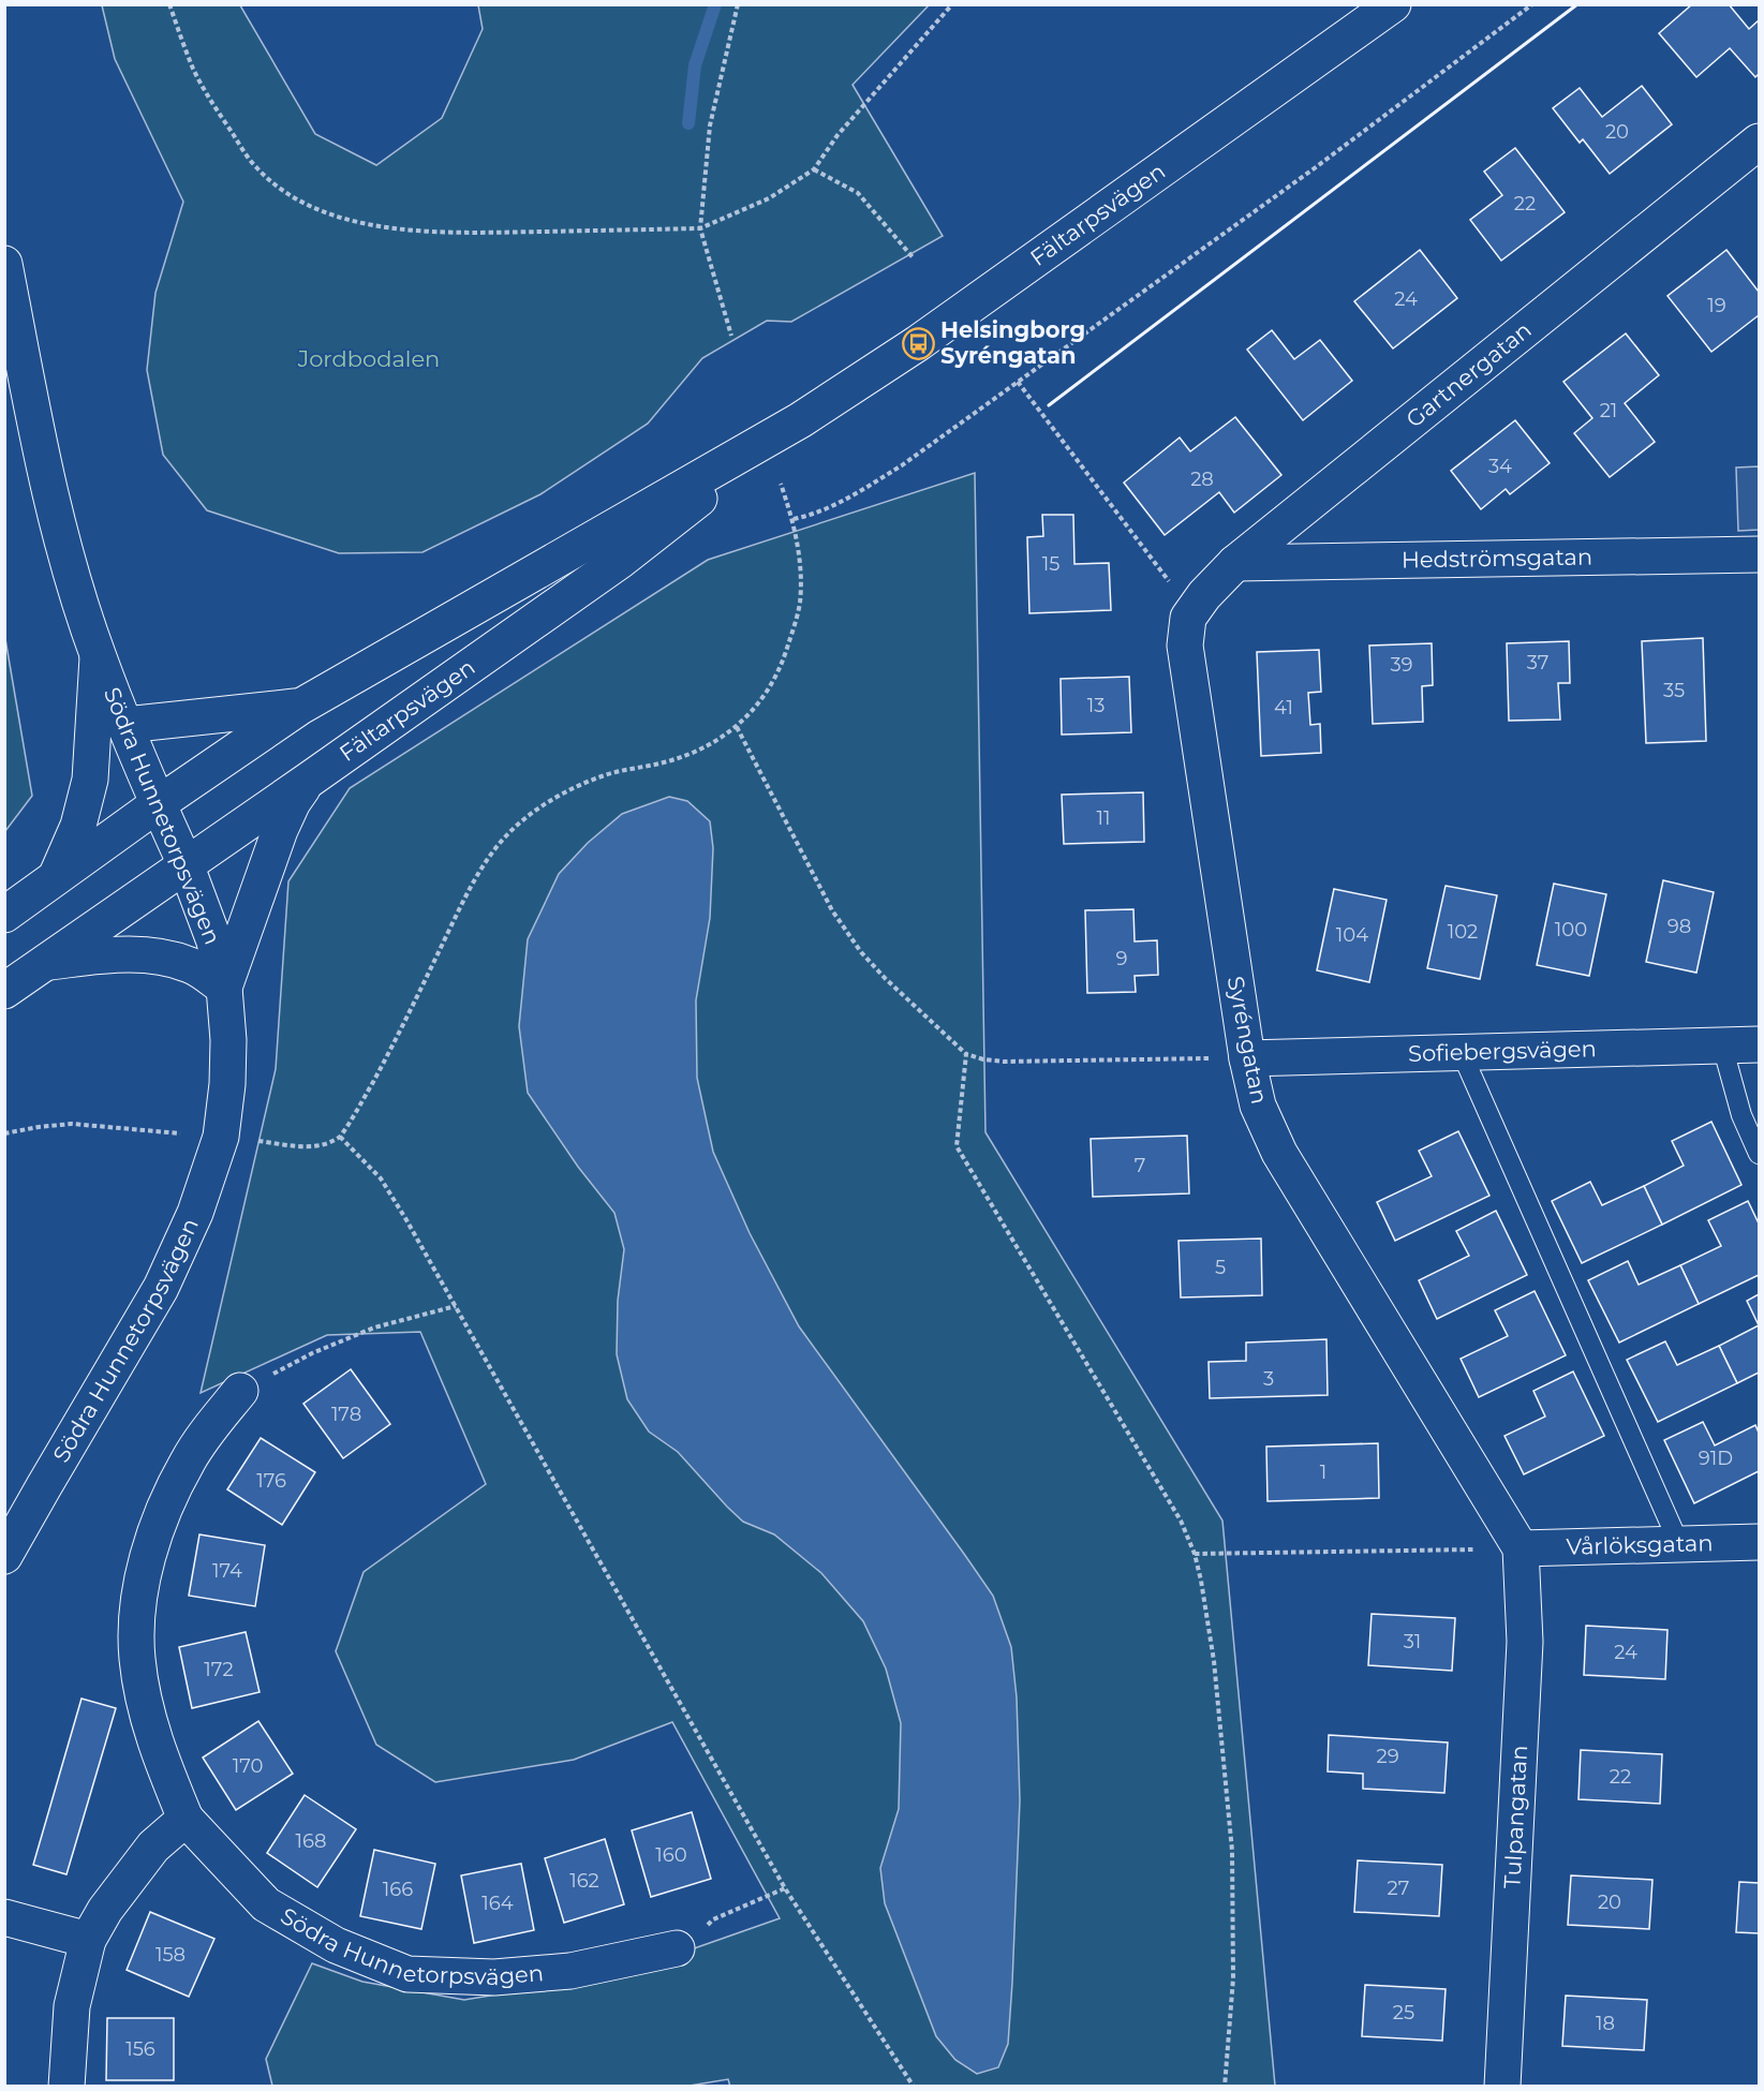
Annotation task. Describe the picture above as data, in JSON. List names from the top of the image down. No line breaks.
{"streets":{"street":["Fältarpsvägen","Gartnergatan","Hedströmsgatan","Södra Hunnetorpsvägen","Syréngatan","Sofiebergsvägen","Vårlöksgatan","Tulpangatan"]},"crossings":[["Fältarpsvägen","Södra Hunnetorpsvägen"],["Gartnergatan","Hedströmsgatan"],["Gartnergatan","Syréngatan"],["Syréngatan","Sofiebergsvägen"],["Syréngatan","Vårlöksgatan"],["Syréngatan","Tulpangatan"],["Vårlöksgatan","Tulpangatan"]],"parks":["Jordbodalen"],"places":{"bus stop":["Helsingborg Syréngatan"]},"house_numbers":["20","22","24","19","21","34","28","15","37","39","35","13","41","11","98","100","102","104","9","7","5","3","178","91D","1","176","174","31","24","172","29","170","22","168","160","162","27","166","20","164","158","25","18","156"]}
